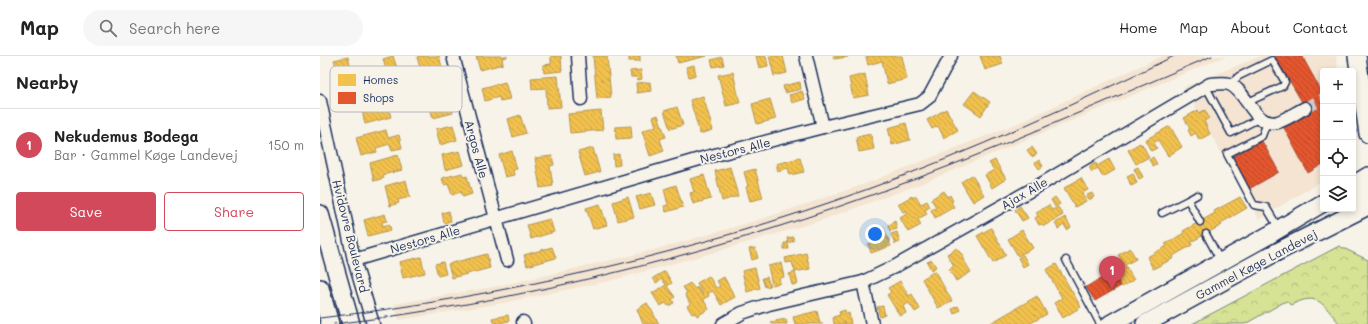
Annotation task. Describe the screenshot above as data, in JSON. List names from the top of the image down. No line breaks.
{"streets":{"main road":["Gammel Køge Landevej"],"street":["Argos Alle","Nestors Alle","Ajax Alle","Hvidovre Boulevard"]},"crossings":[["Argos Alle","Nestors Alle"],["Nestors Alle","Hvidovre Boulevard"]],"legend":["Homes","Shops"],"page":{"header":"Map","search":"Search here","nav":["Home","Map","About","Contact"],"heading":"Nearby","map_buttons":["+","−"],"list":[{"mark":"1","name":"Nekudemus Bodega","note":"Bar · Gammel Køge Landevej","value":"150 m"}],"buttons":["Save","Share"],"pins":"1"}}
